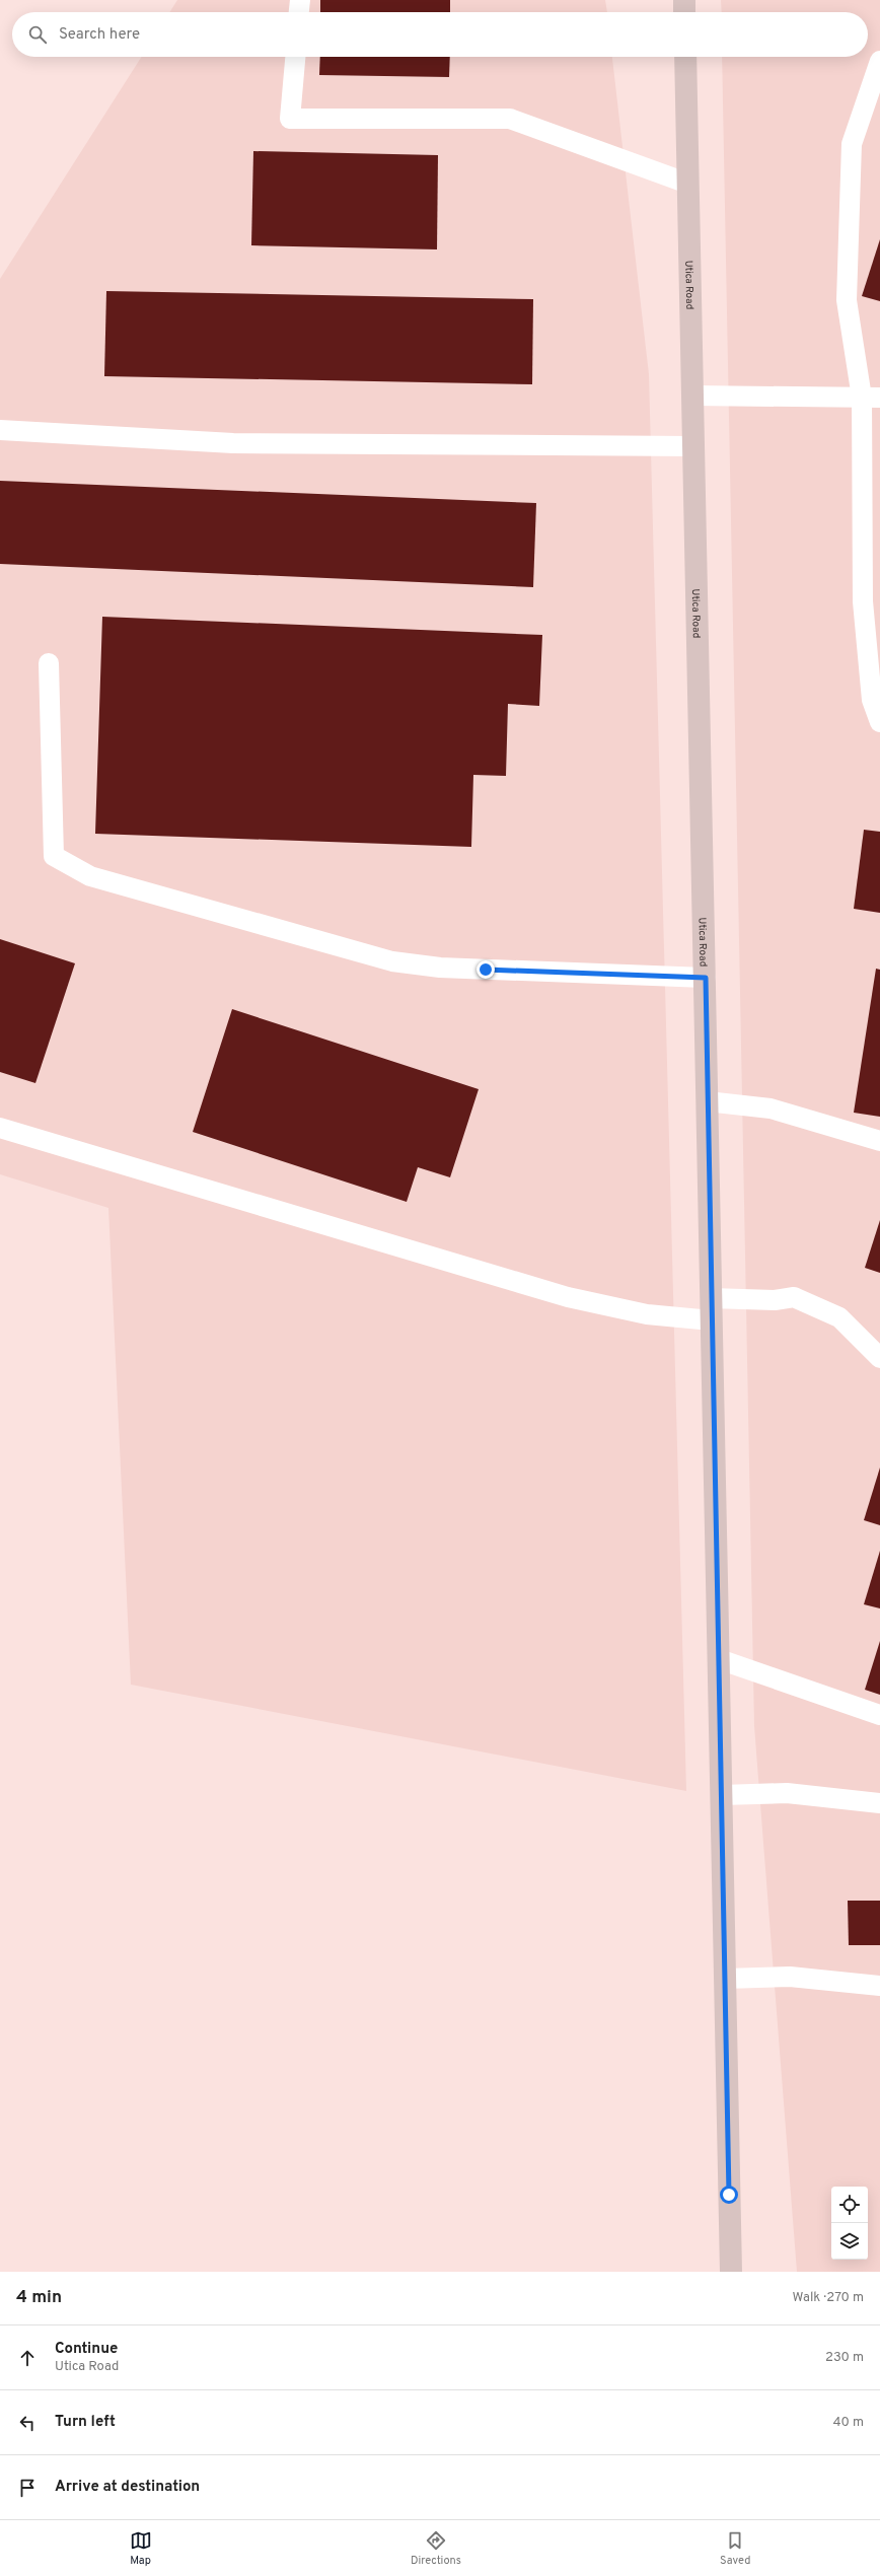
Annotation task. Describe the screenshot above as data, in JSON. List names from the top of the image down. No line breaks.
{"streets":{"street":["Utica Road"]},"page":{"search":"Search here","heading":["4 min","Walk · 270 m"],"list":[["Continue","Utica Road","230 m"],["Turn left","40 m"],"Arrive at destination"],"nav":["Map","Directions","Saved"]}}
